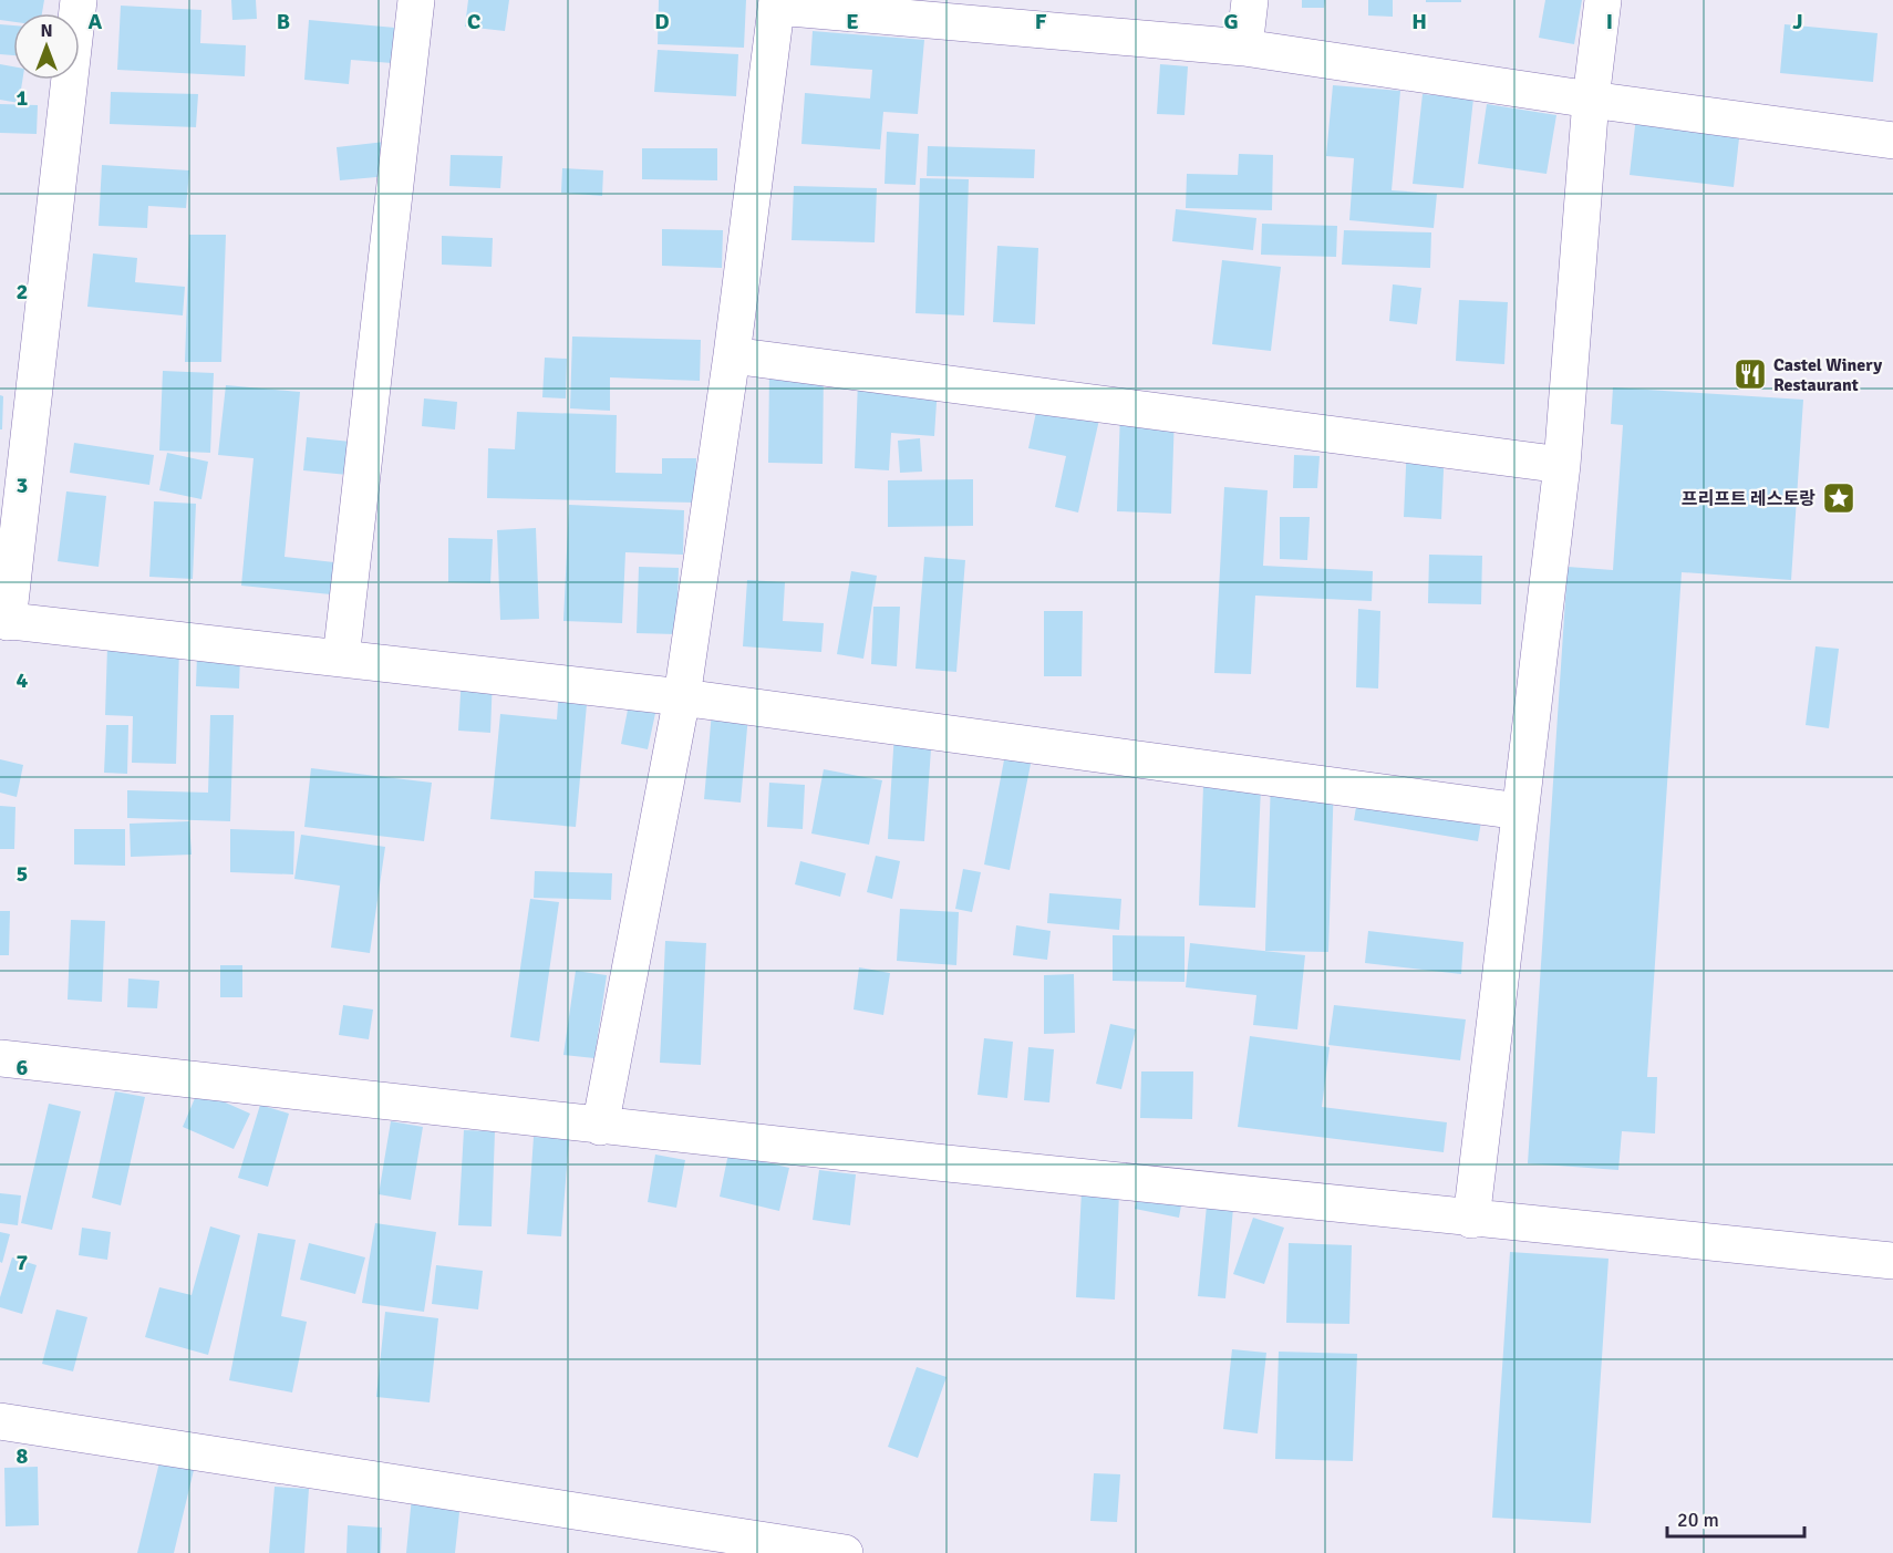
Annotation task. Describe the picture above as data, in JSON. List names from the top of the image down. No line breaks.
{"places":{"restaurant":["Castel Winery Restaurant"],"place":["프리프트 레스토랑"]},"scale_bar":"20 m","north":"top","grid":{"columns":["A","B","C","D","E","F","G","H","I","J"],"rows":["1","2","3","4","5","6","7","8"]}}
